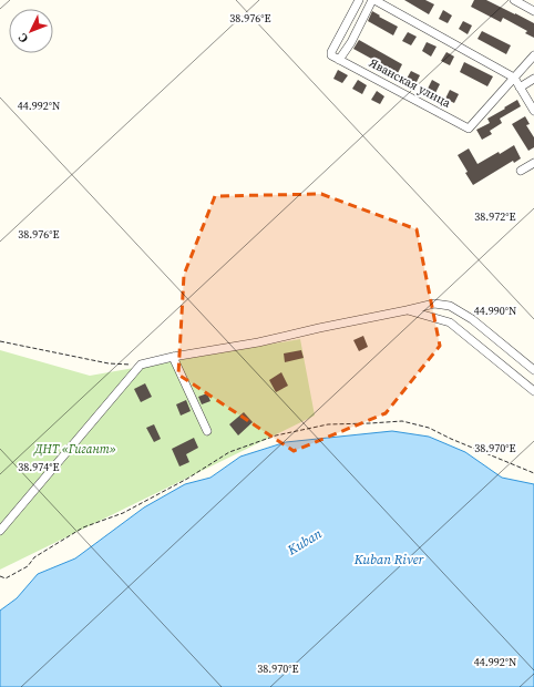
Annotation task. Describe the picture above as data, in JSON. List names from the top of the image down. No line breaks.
{"streets":{"street":["Яванская улица"]},"water":["Kuban","Kuban River"],"parks":["ДНТ «Гигант»"],"north":"bottom left","coordinates":["38.976°E","44.992°N","38.972°E","44.990°N","38.970°E","38.974°E"]}
